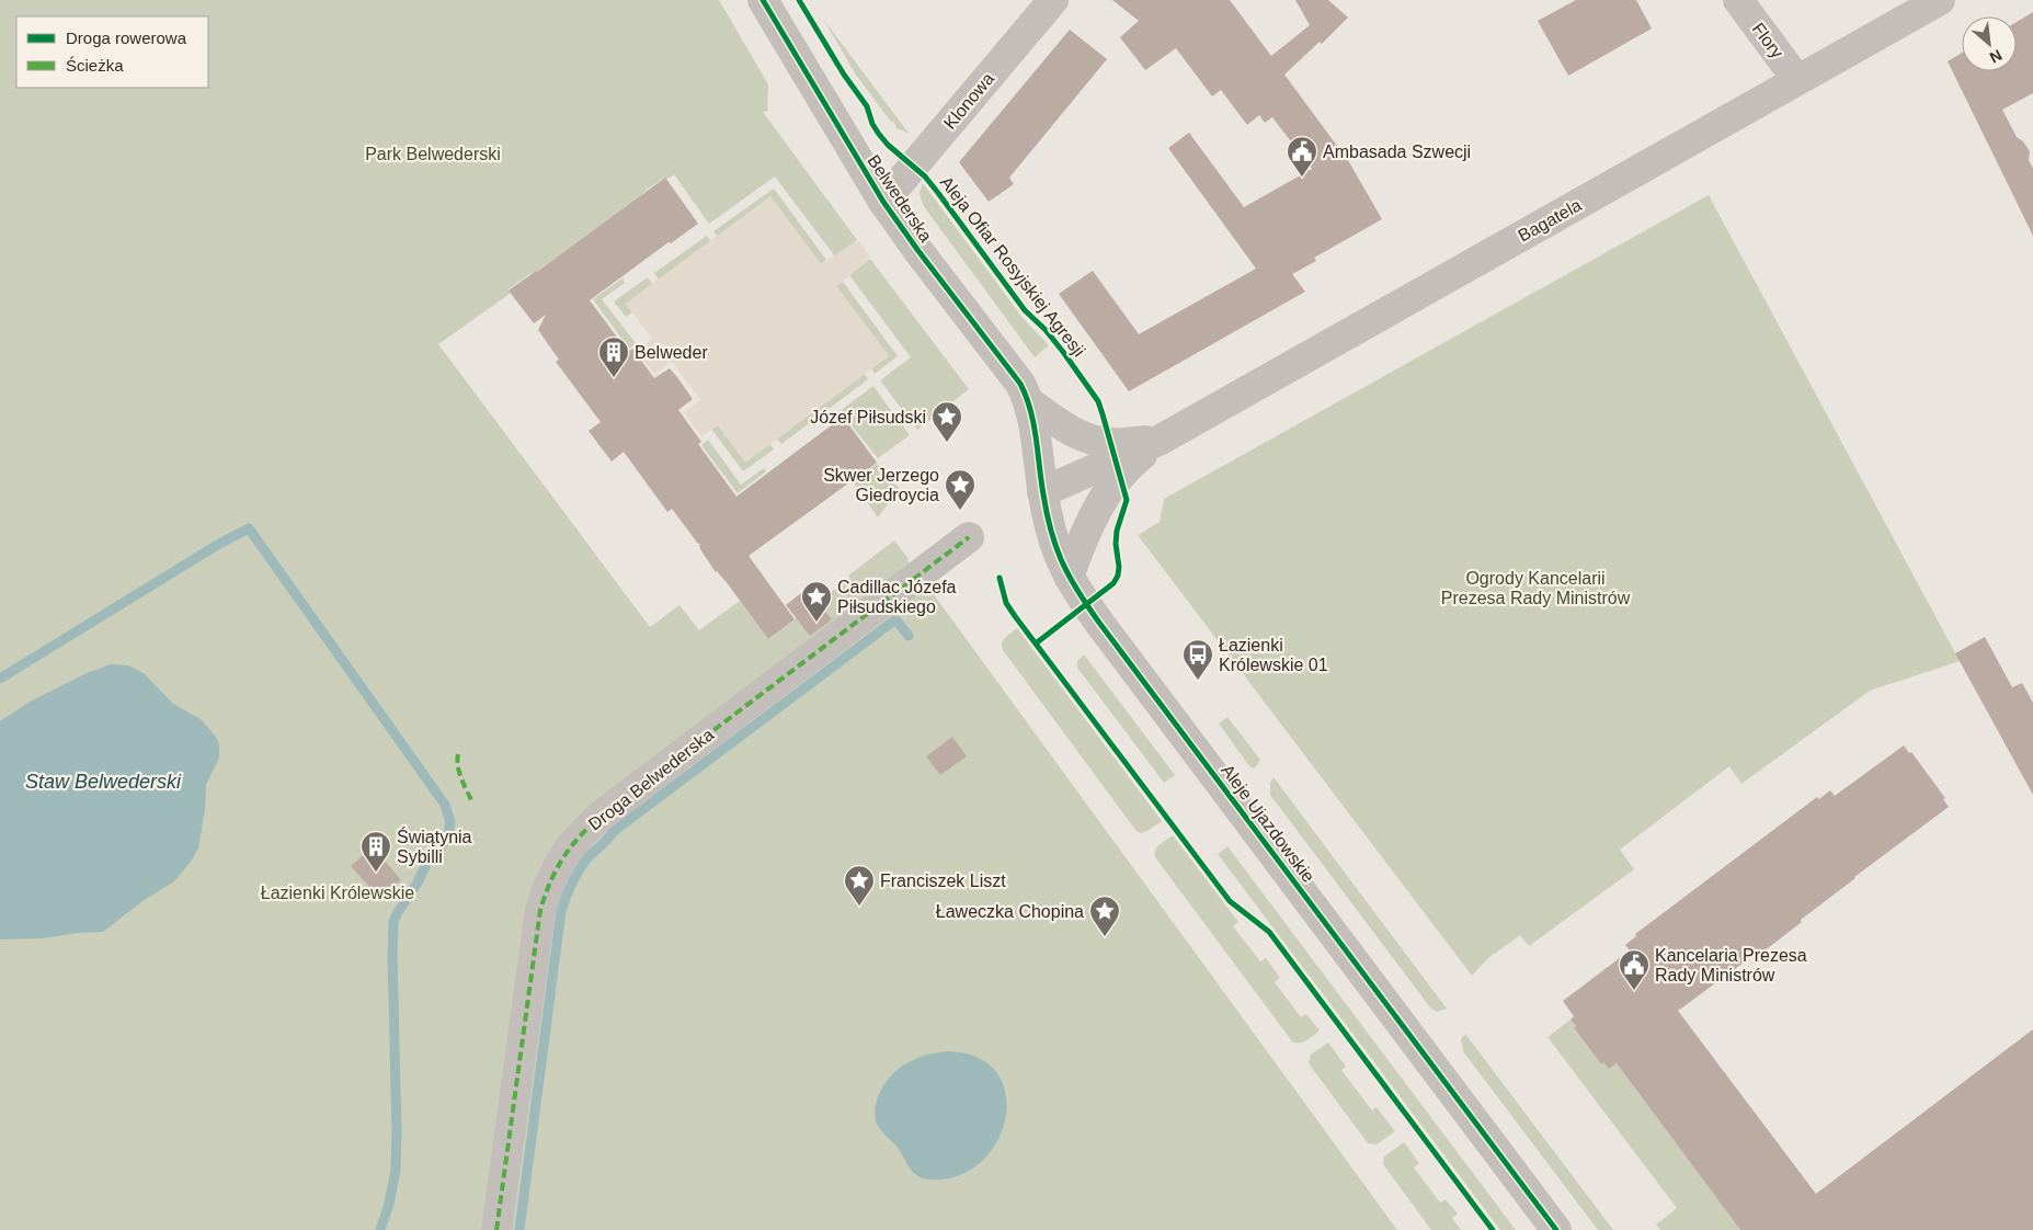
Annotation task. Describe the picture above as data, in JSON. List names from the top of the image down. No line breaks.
{"streets":{"street":["Flory","Klonowa","Belwederska","Bagatela","Droga Belwederska","Aleje Ujazdowskie"],"cycle path":["Aleja Ofiar Rosyjskiej Agresji"]},"crossings":[["Flory","Bagatela"],["Klonowa","Belwederska"],["Belwederska","Aleje Ujazdowskie"],["Bagatela","Aleje Ujazdowskie"]],"water":["Staw Belwederski"],"parks":["Park Belwederski","Ogrody Kancelarii Prezesa Rady Ministrów","Łazienki Królewskie"],"places":{"public building":["Ambasada Szwecji","Kancelaria Prezesa Rady Ministrów"],"building":["Belweder","Świątynia Sybilli"],"place":["Józef Piłsudski","Skwer Jerzego Giedroycia","Cadillac Józefa Piłsudskiego","Franciszek Liszt","Ławeczka Chopina"],"bus stop":["Łazienki Królewskie 01"]},"legend":["Droga rowerowa","Ścieżka"],"north":"bottom right"}
